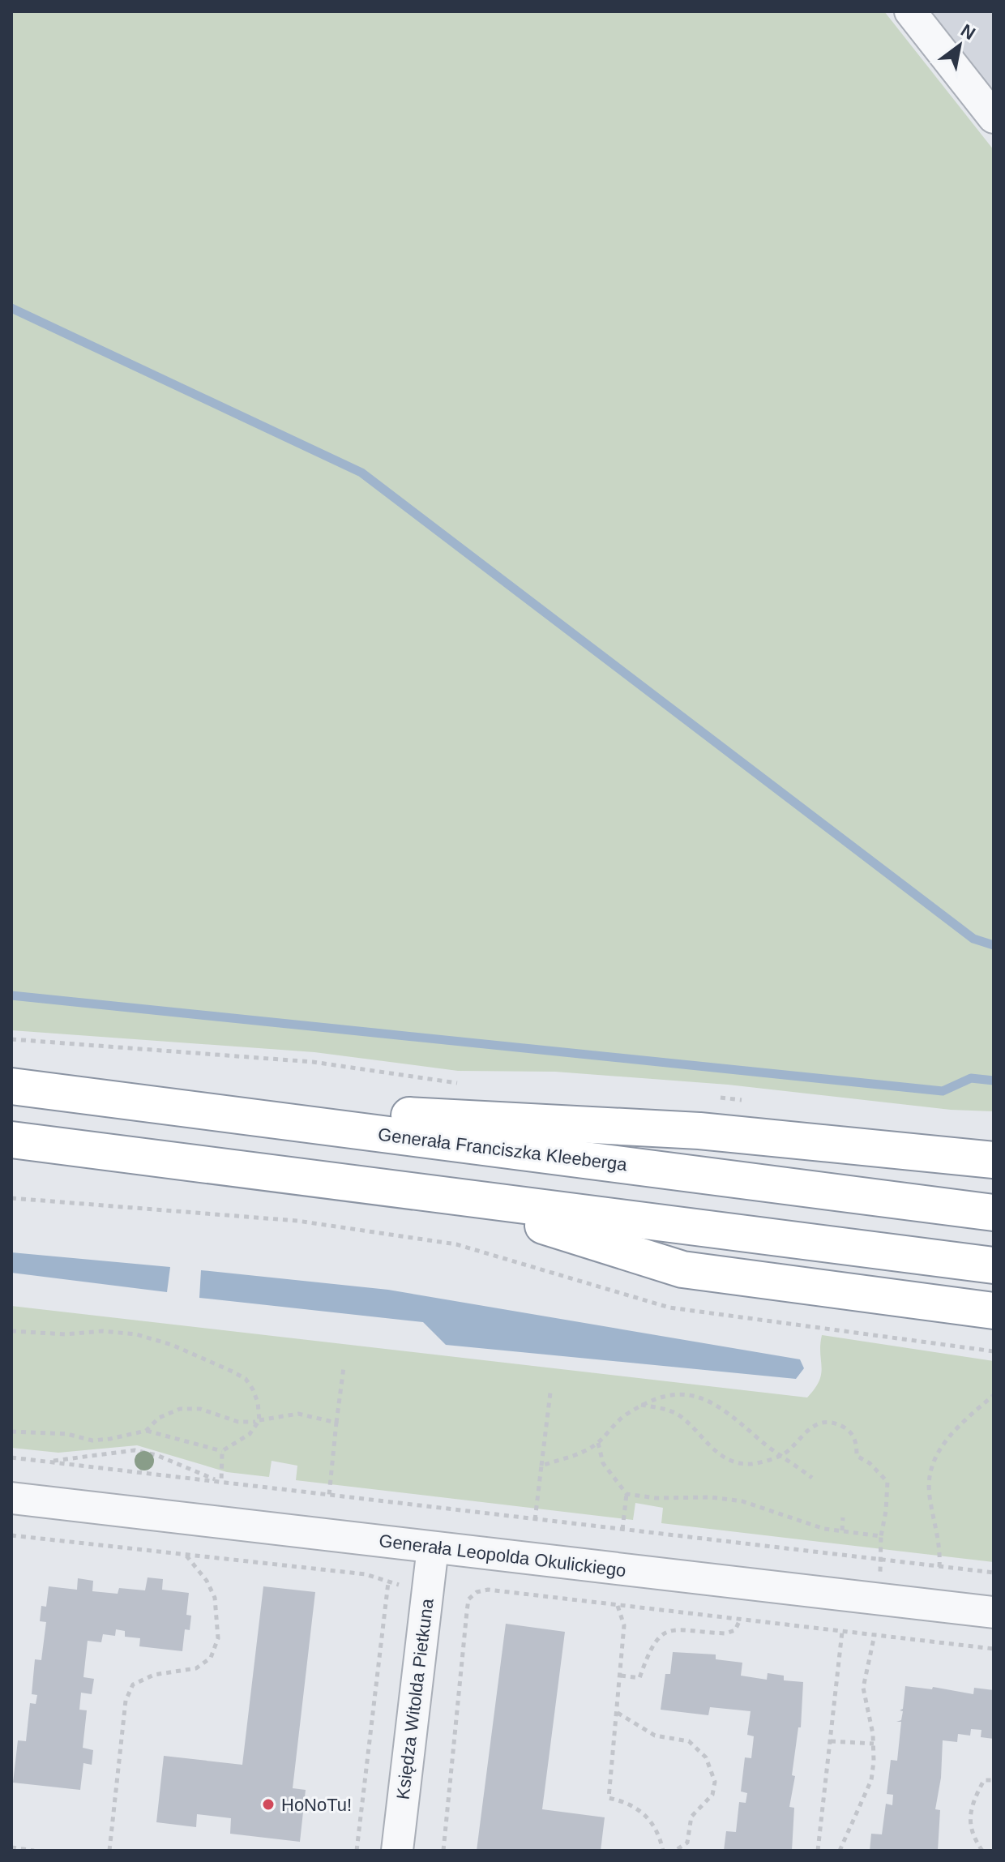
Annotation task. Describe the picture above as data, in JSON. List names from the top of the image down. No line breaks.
{"streets":{"highway":["Generała Franciszka Kleeberga"],"street":["Generała Leopolda Okulickiego","Księdza Witolda Pietkuna"]},"crossings":[["Generała Leopolda Okulickiego","Księdza Witolda Pietkuna"]],"places":["HoNoTu!"],"north":"top right"}
